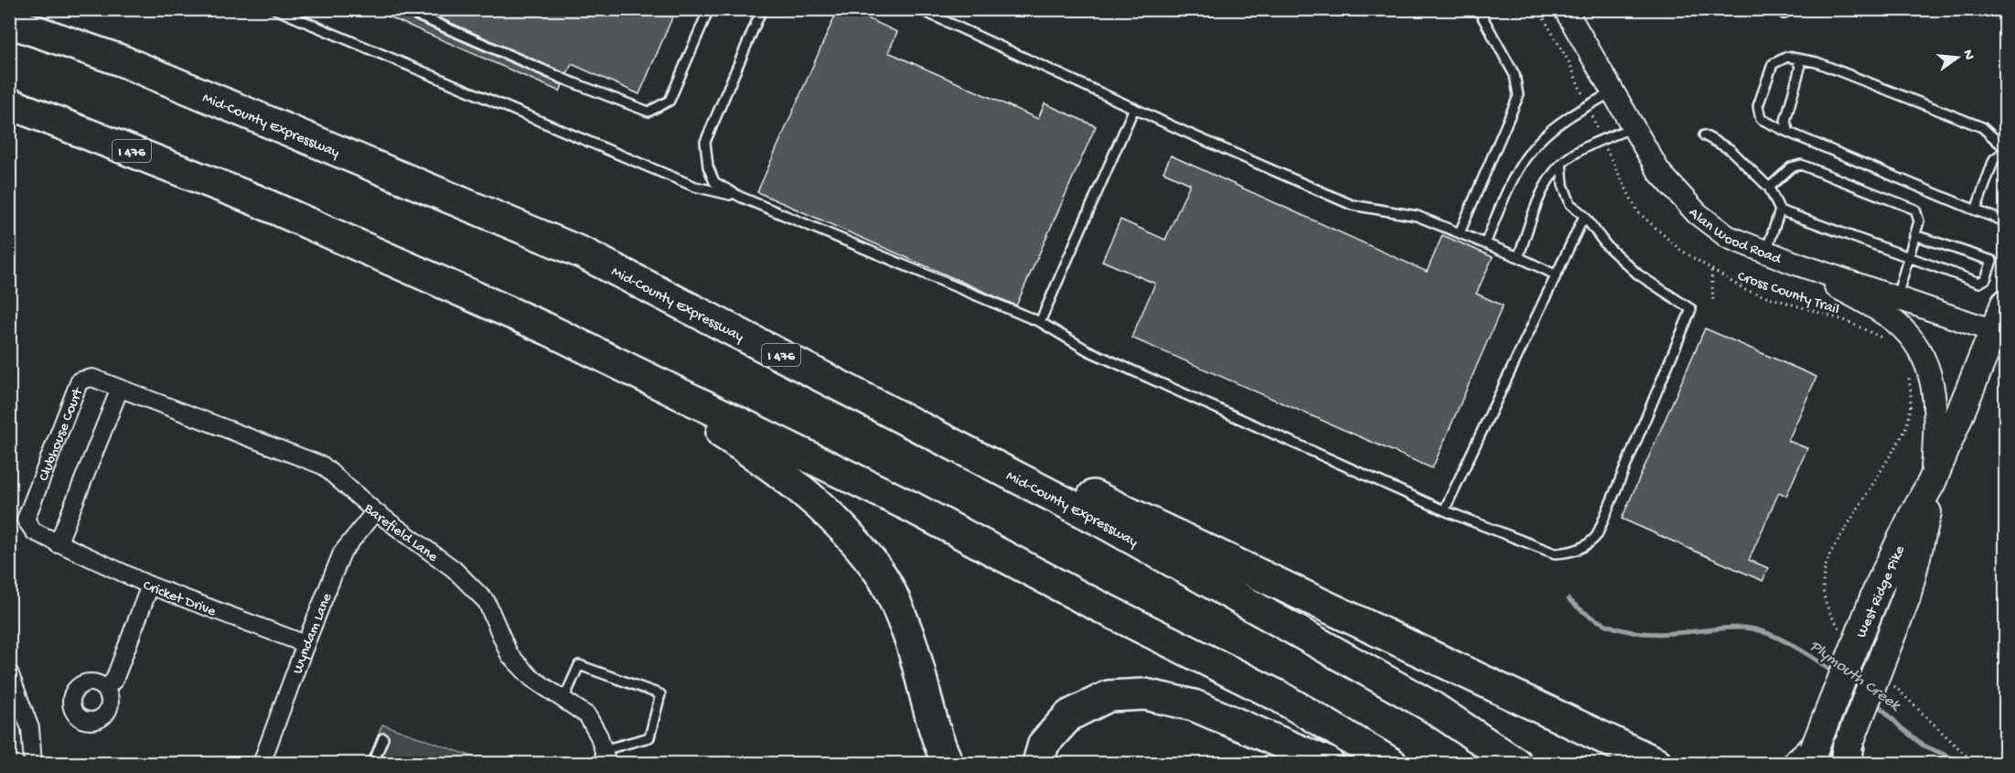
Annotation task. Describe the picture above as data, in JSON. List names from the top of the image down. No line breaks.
{"streets":{"highway":["Mid-County Expressway","I 476"],"main road":["West Ridge Pike"],"street":["Alan Wood Road","Clubhouse Court","Barefield Lane","Cricket Drive","Wyndam Lane"],"path":["Cross County Trail"]},"crossings":[["Alan Wood Road","West Ridge Pike"],["Clubhouse Court","Barefield Lane"],["Clubhouse Court","Cricket Drive"],["Barefield Lane","Wyndam Lane"],["Cricket Drive","Wyndam Lane"]],"water":["Plymouth Creek"],"north":"right"}
